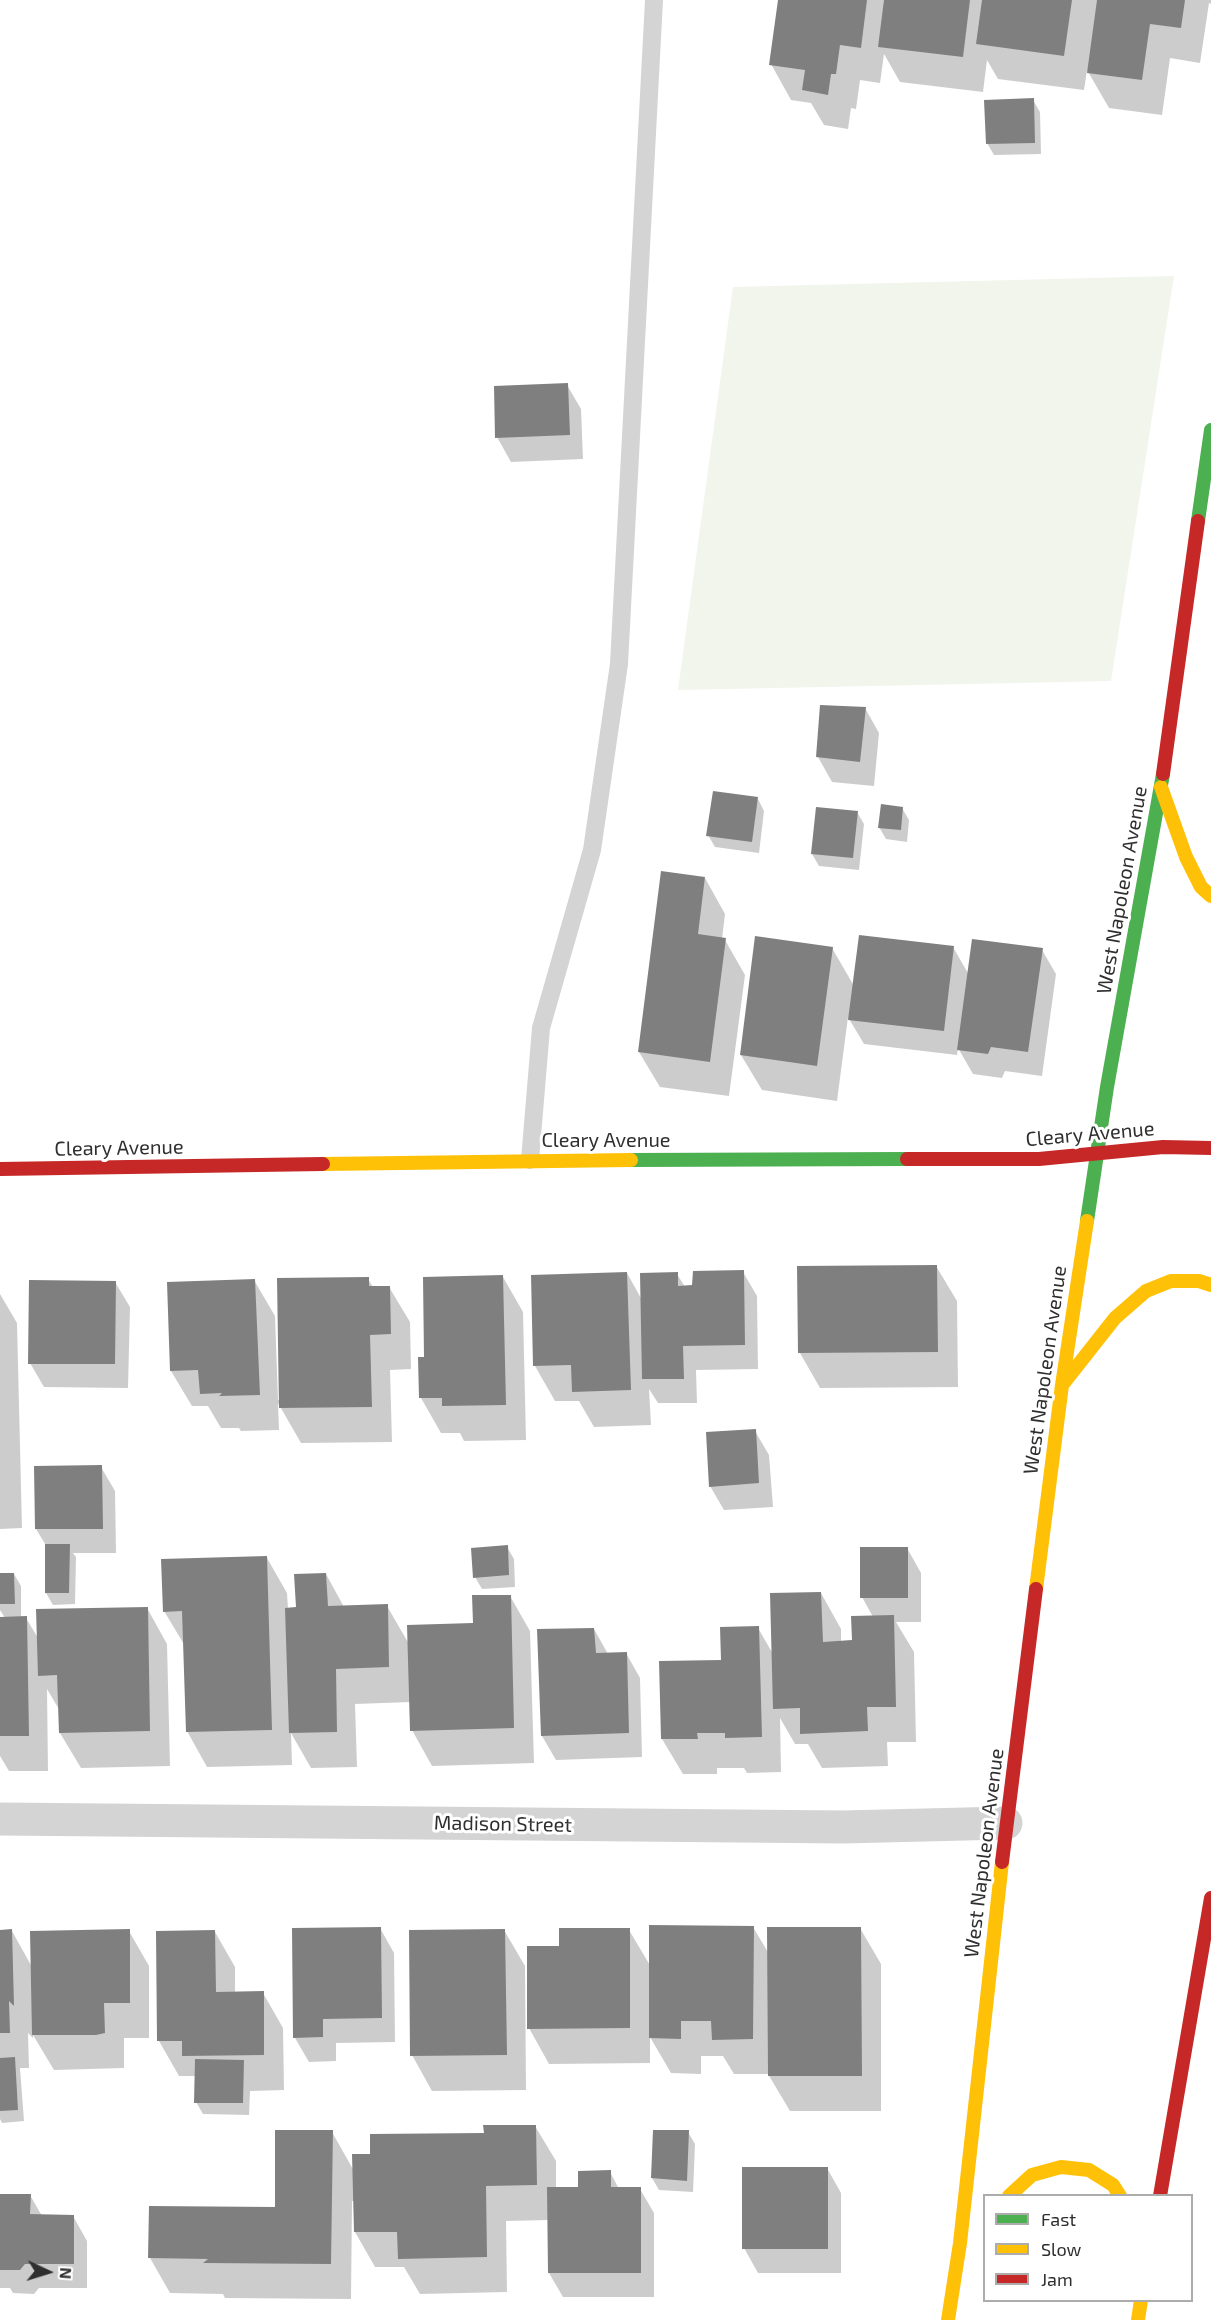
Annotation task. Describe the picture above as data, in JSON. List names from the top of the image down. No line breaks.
{"streets":{"main road":["West Napoleon Avenue","Cleary Avenue"],"street":["Madison Street"]},"crossings":[["West Napoleon Avenue","Cleary Avenue"],["West Napoleon Avenue","Madison Street"]],"legend":["Fast","Slow","Jam"],"north":"right"}
